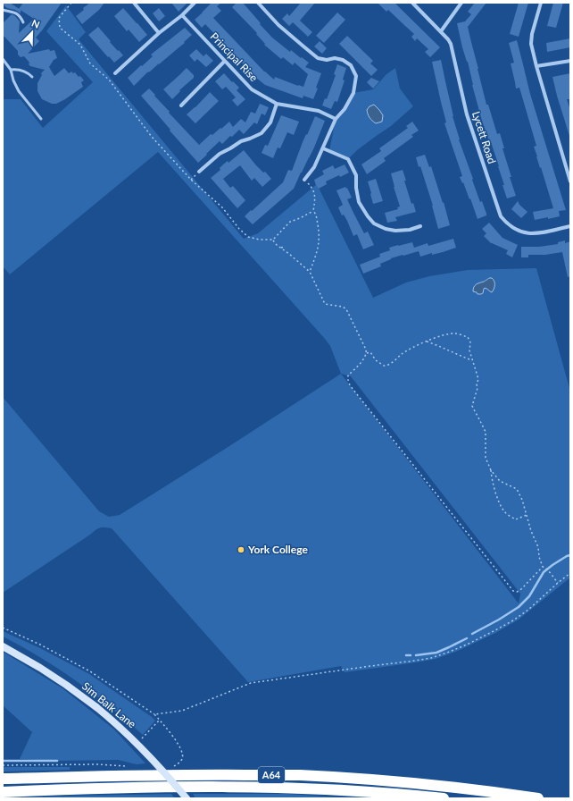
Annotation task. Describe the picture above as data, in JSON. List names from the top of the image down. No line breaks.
{"streets":{"highway":["A64"],"street":["Principal Rise","Lycett Road","Sim Balk Lane"]},"places":["York College"],"north":"top right"}
